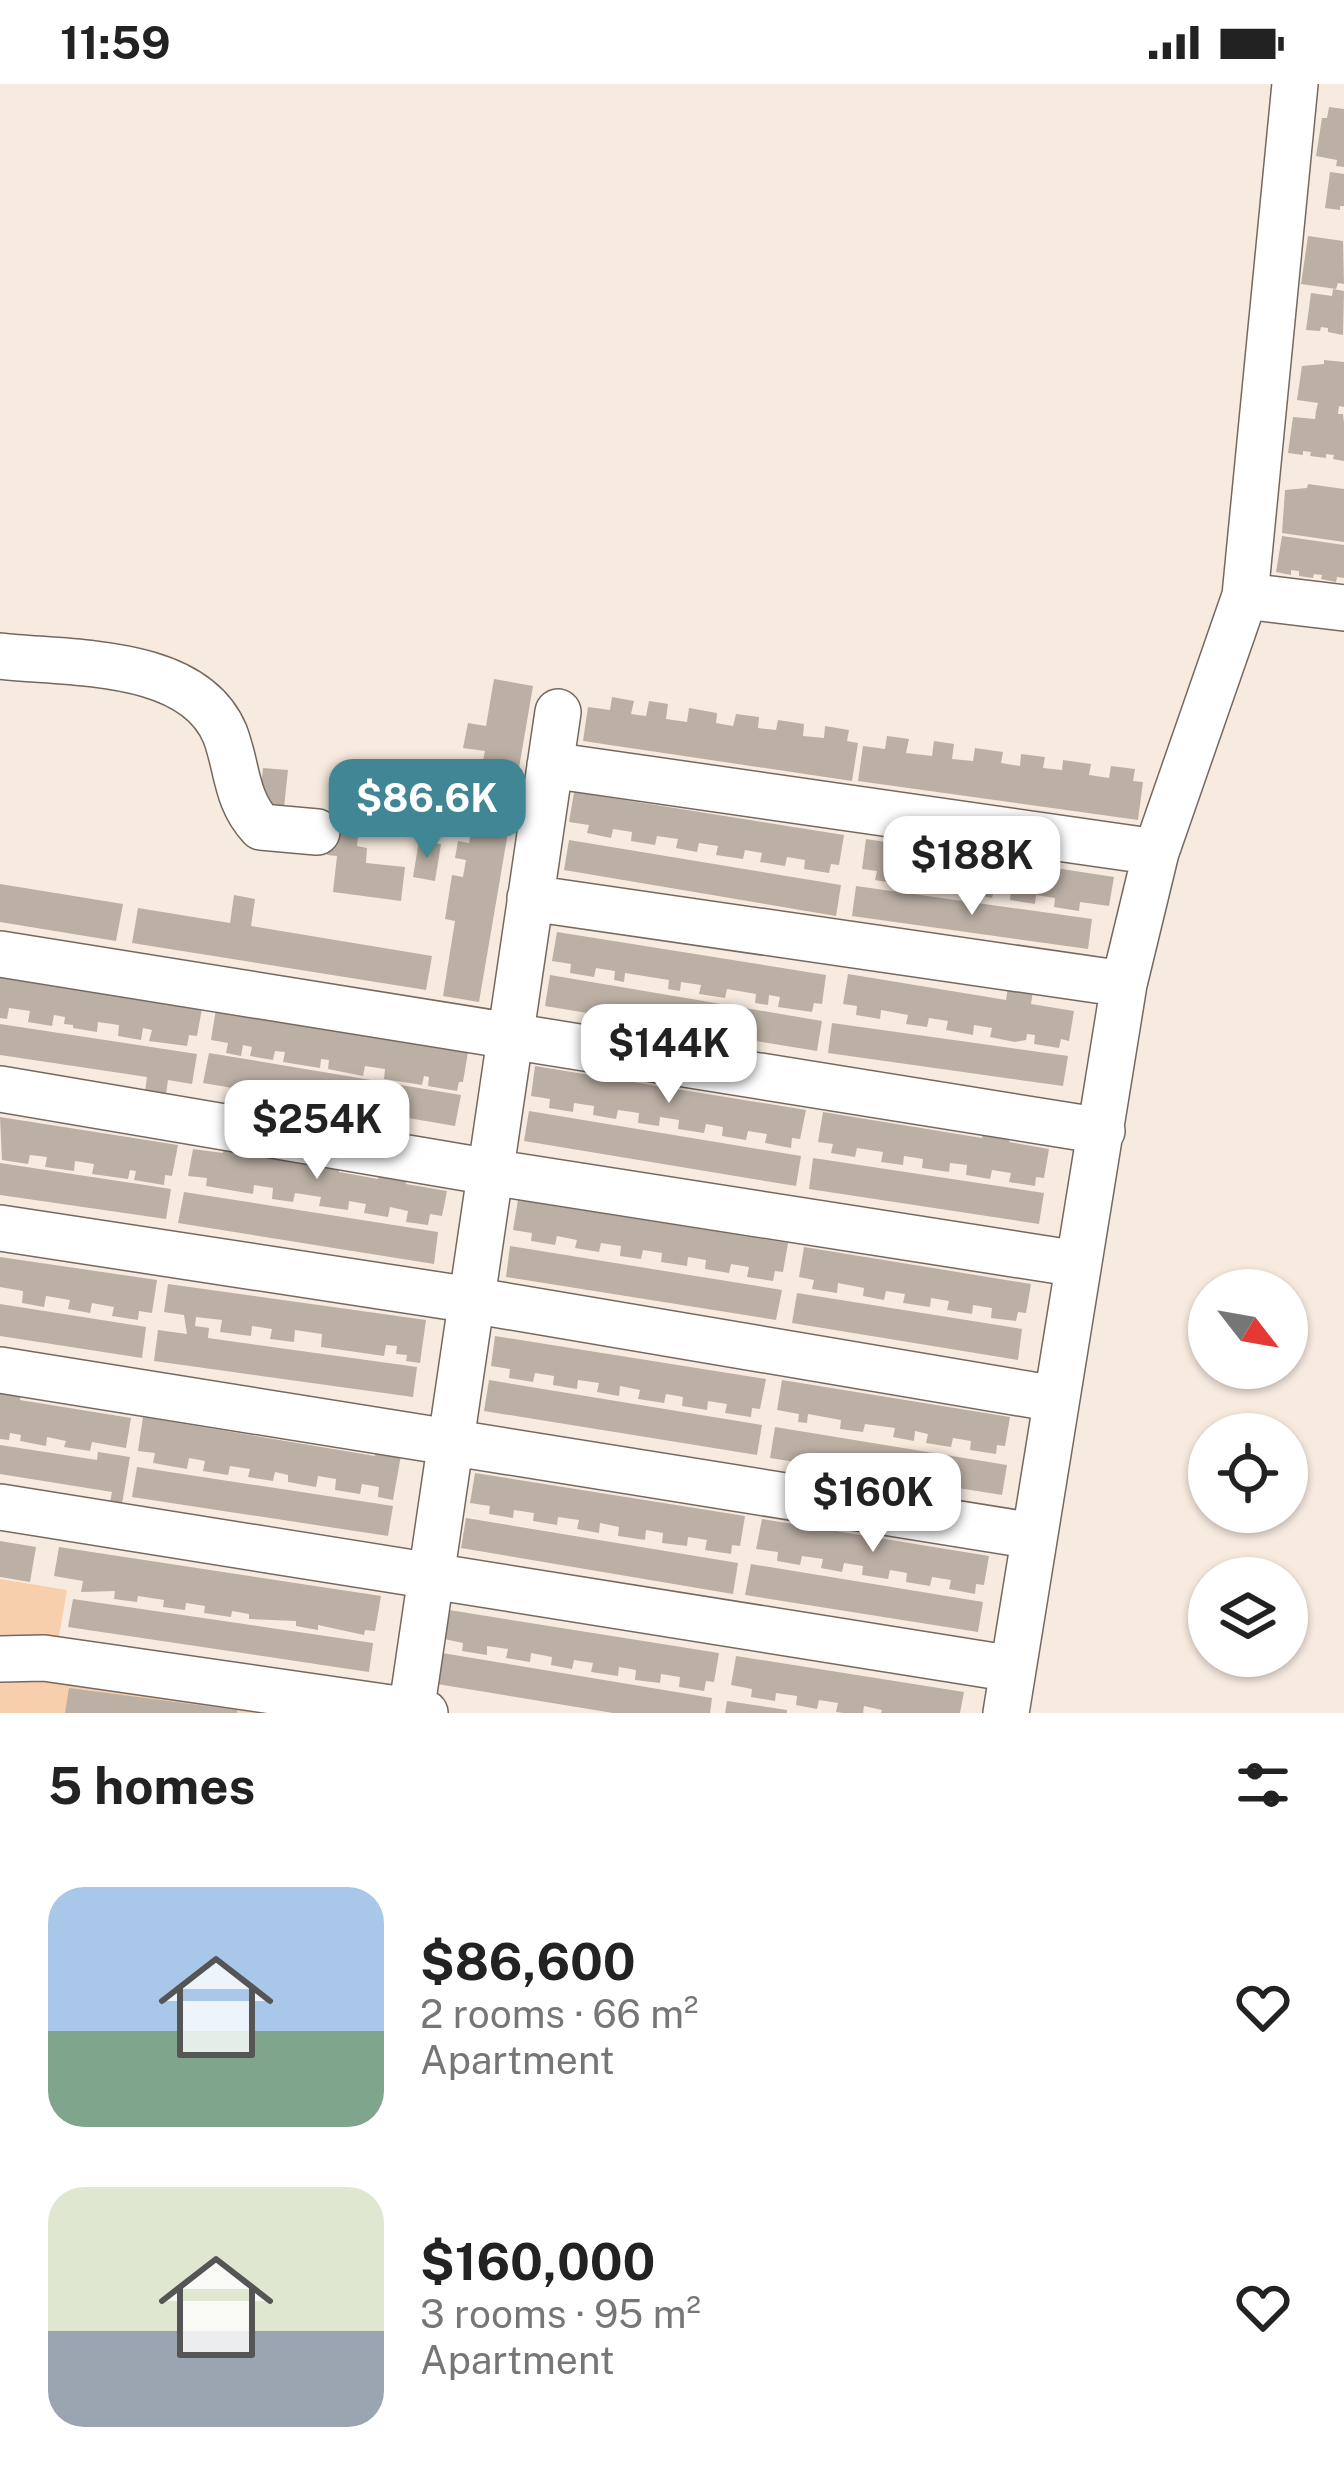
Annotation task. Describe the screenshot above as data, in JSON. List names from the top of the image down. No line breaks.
{"north":"bottom right","page":{"status":"11:59","price":["$86.6K","$188K","$144K","$254K","$160K"],"heading":"5 homes","list":[{"name":"$86,600","note":"2 rooms · 66 m² · Apartment"},{"name":"$160,000","note":"3 rooms · 95 m² · Apartment"}]}}
